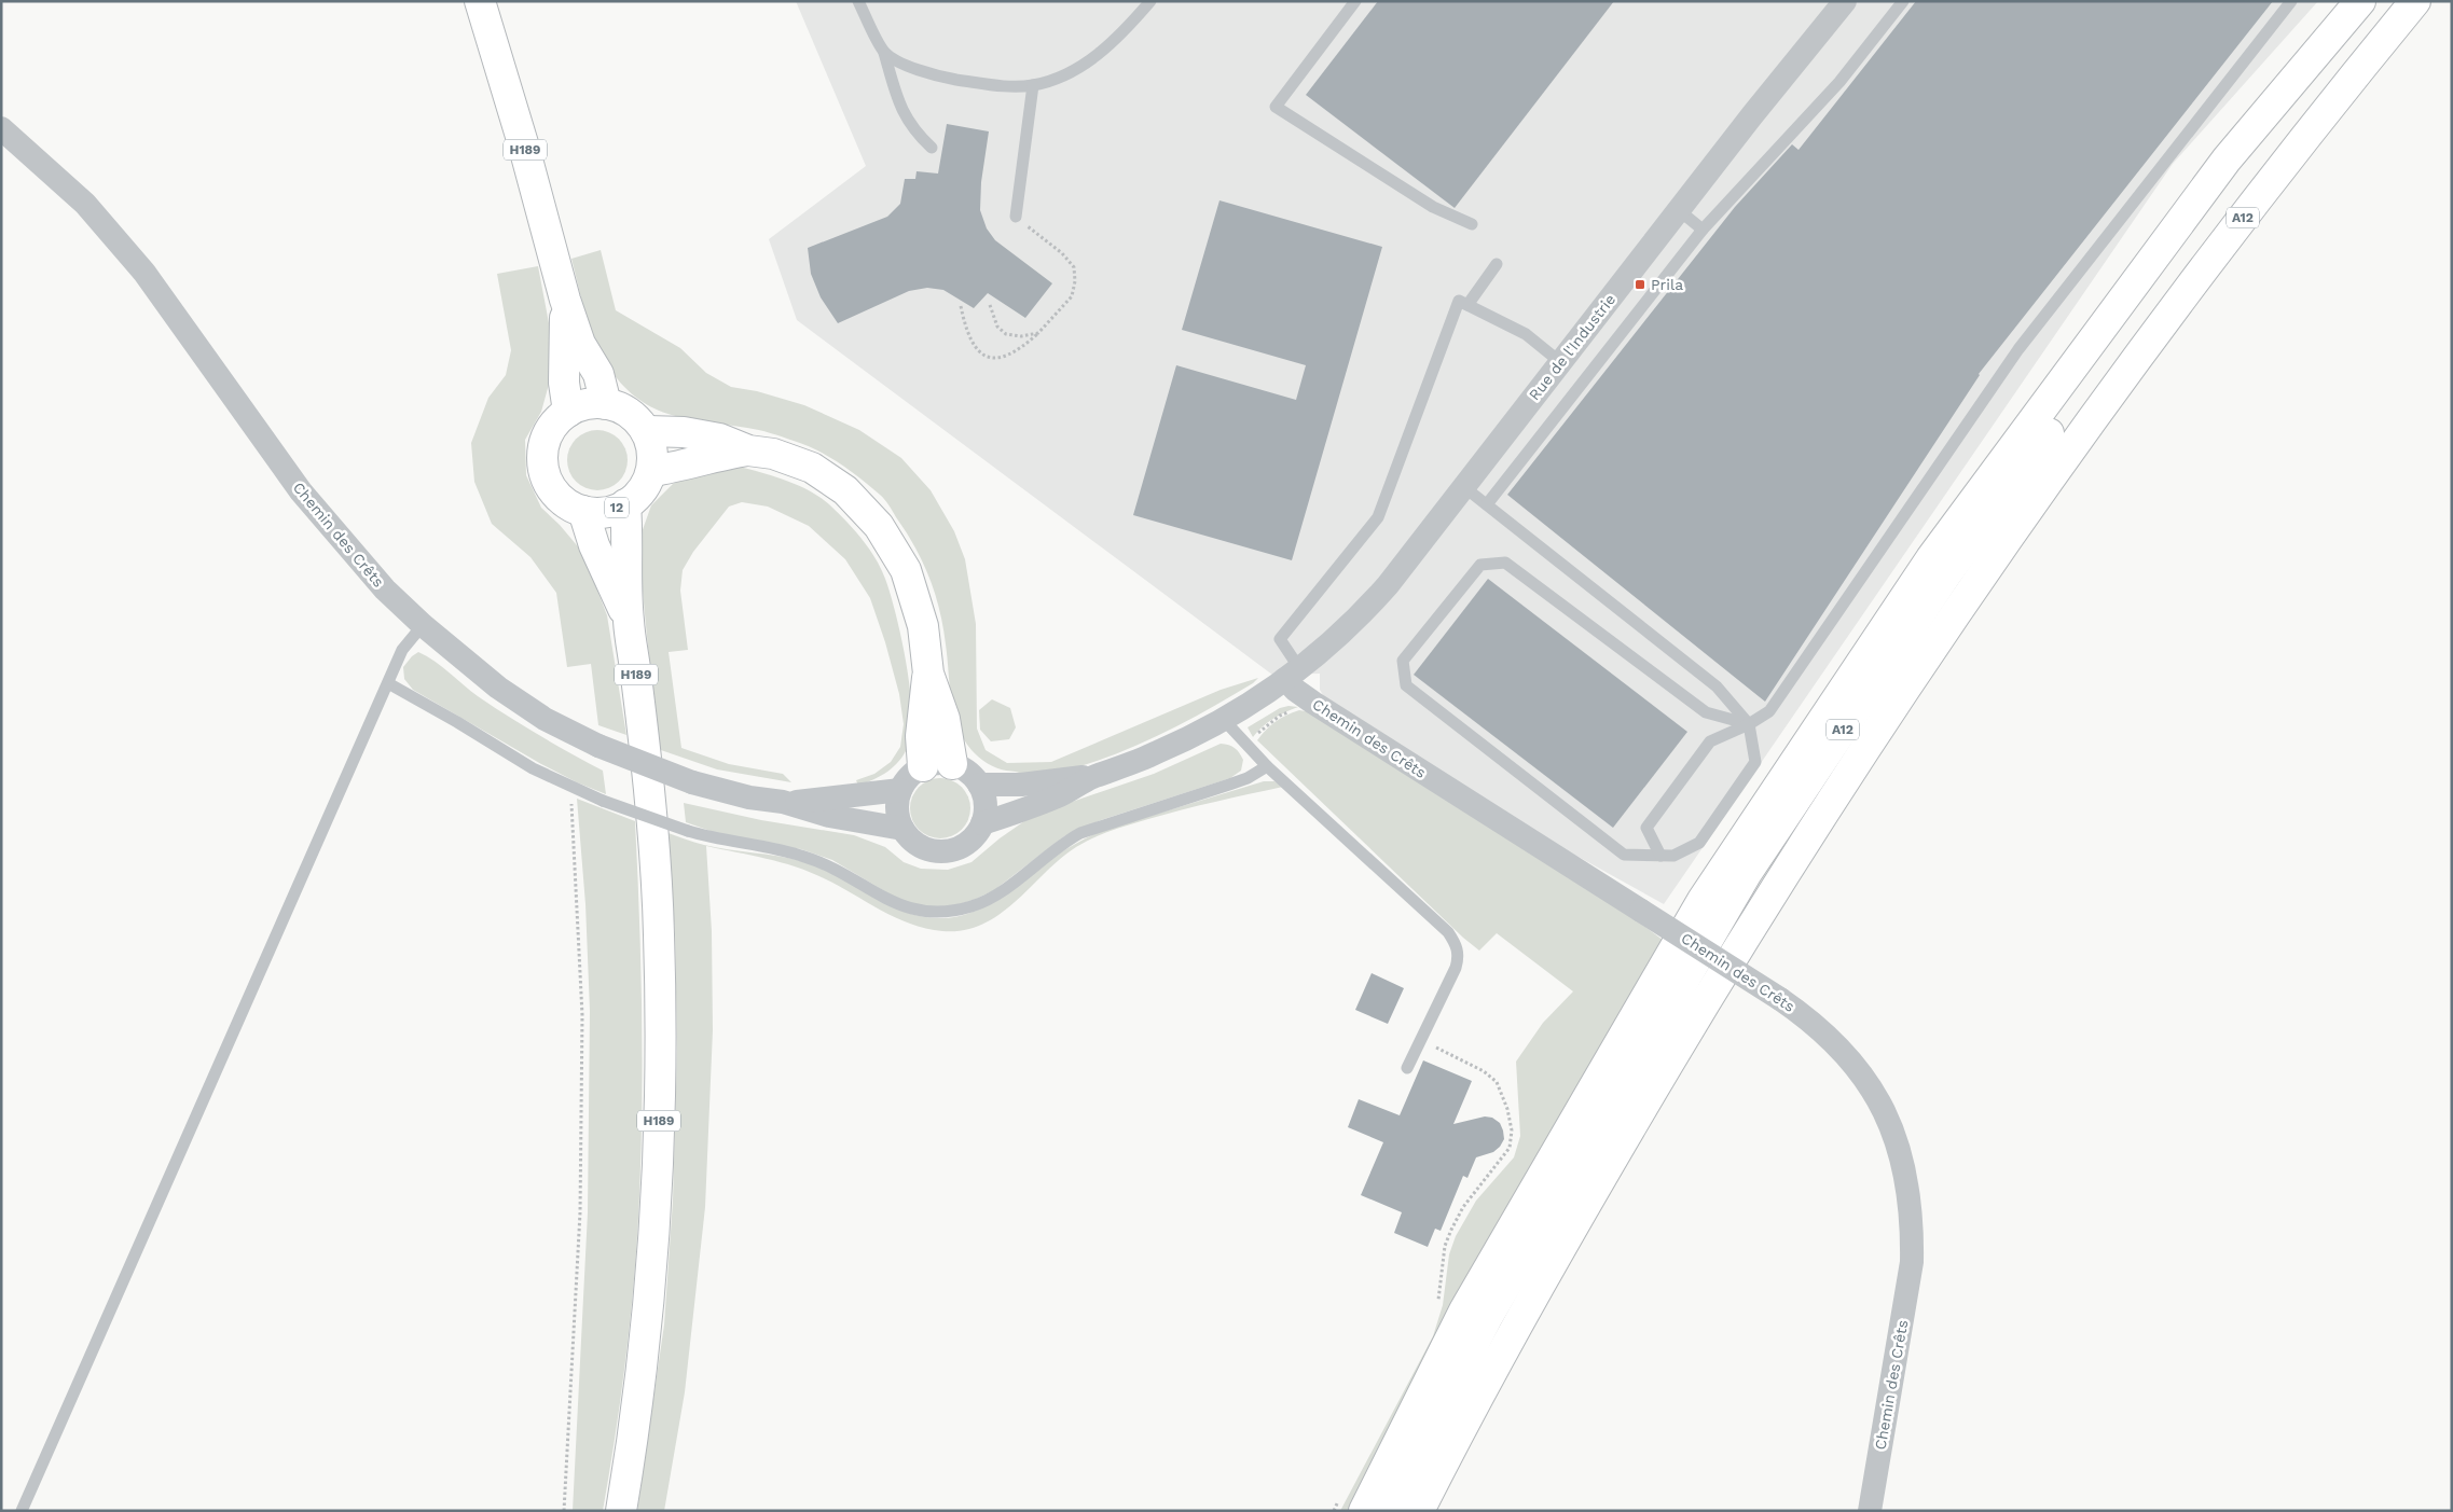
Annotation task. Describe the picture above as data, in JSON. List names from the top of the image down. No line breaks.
{"streets":{"highway":["H189","A12","12"],"street":["Rue de l'Industrie","Chemin des Crêts"]},"crossings":[["H189","12"],["Rue de l'Industrie","Chemin des Crêts"]],"places":{"transit":["Prila"]}}
